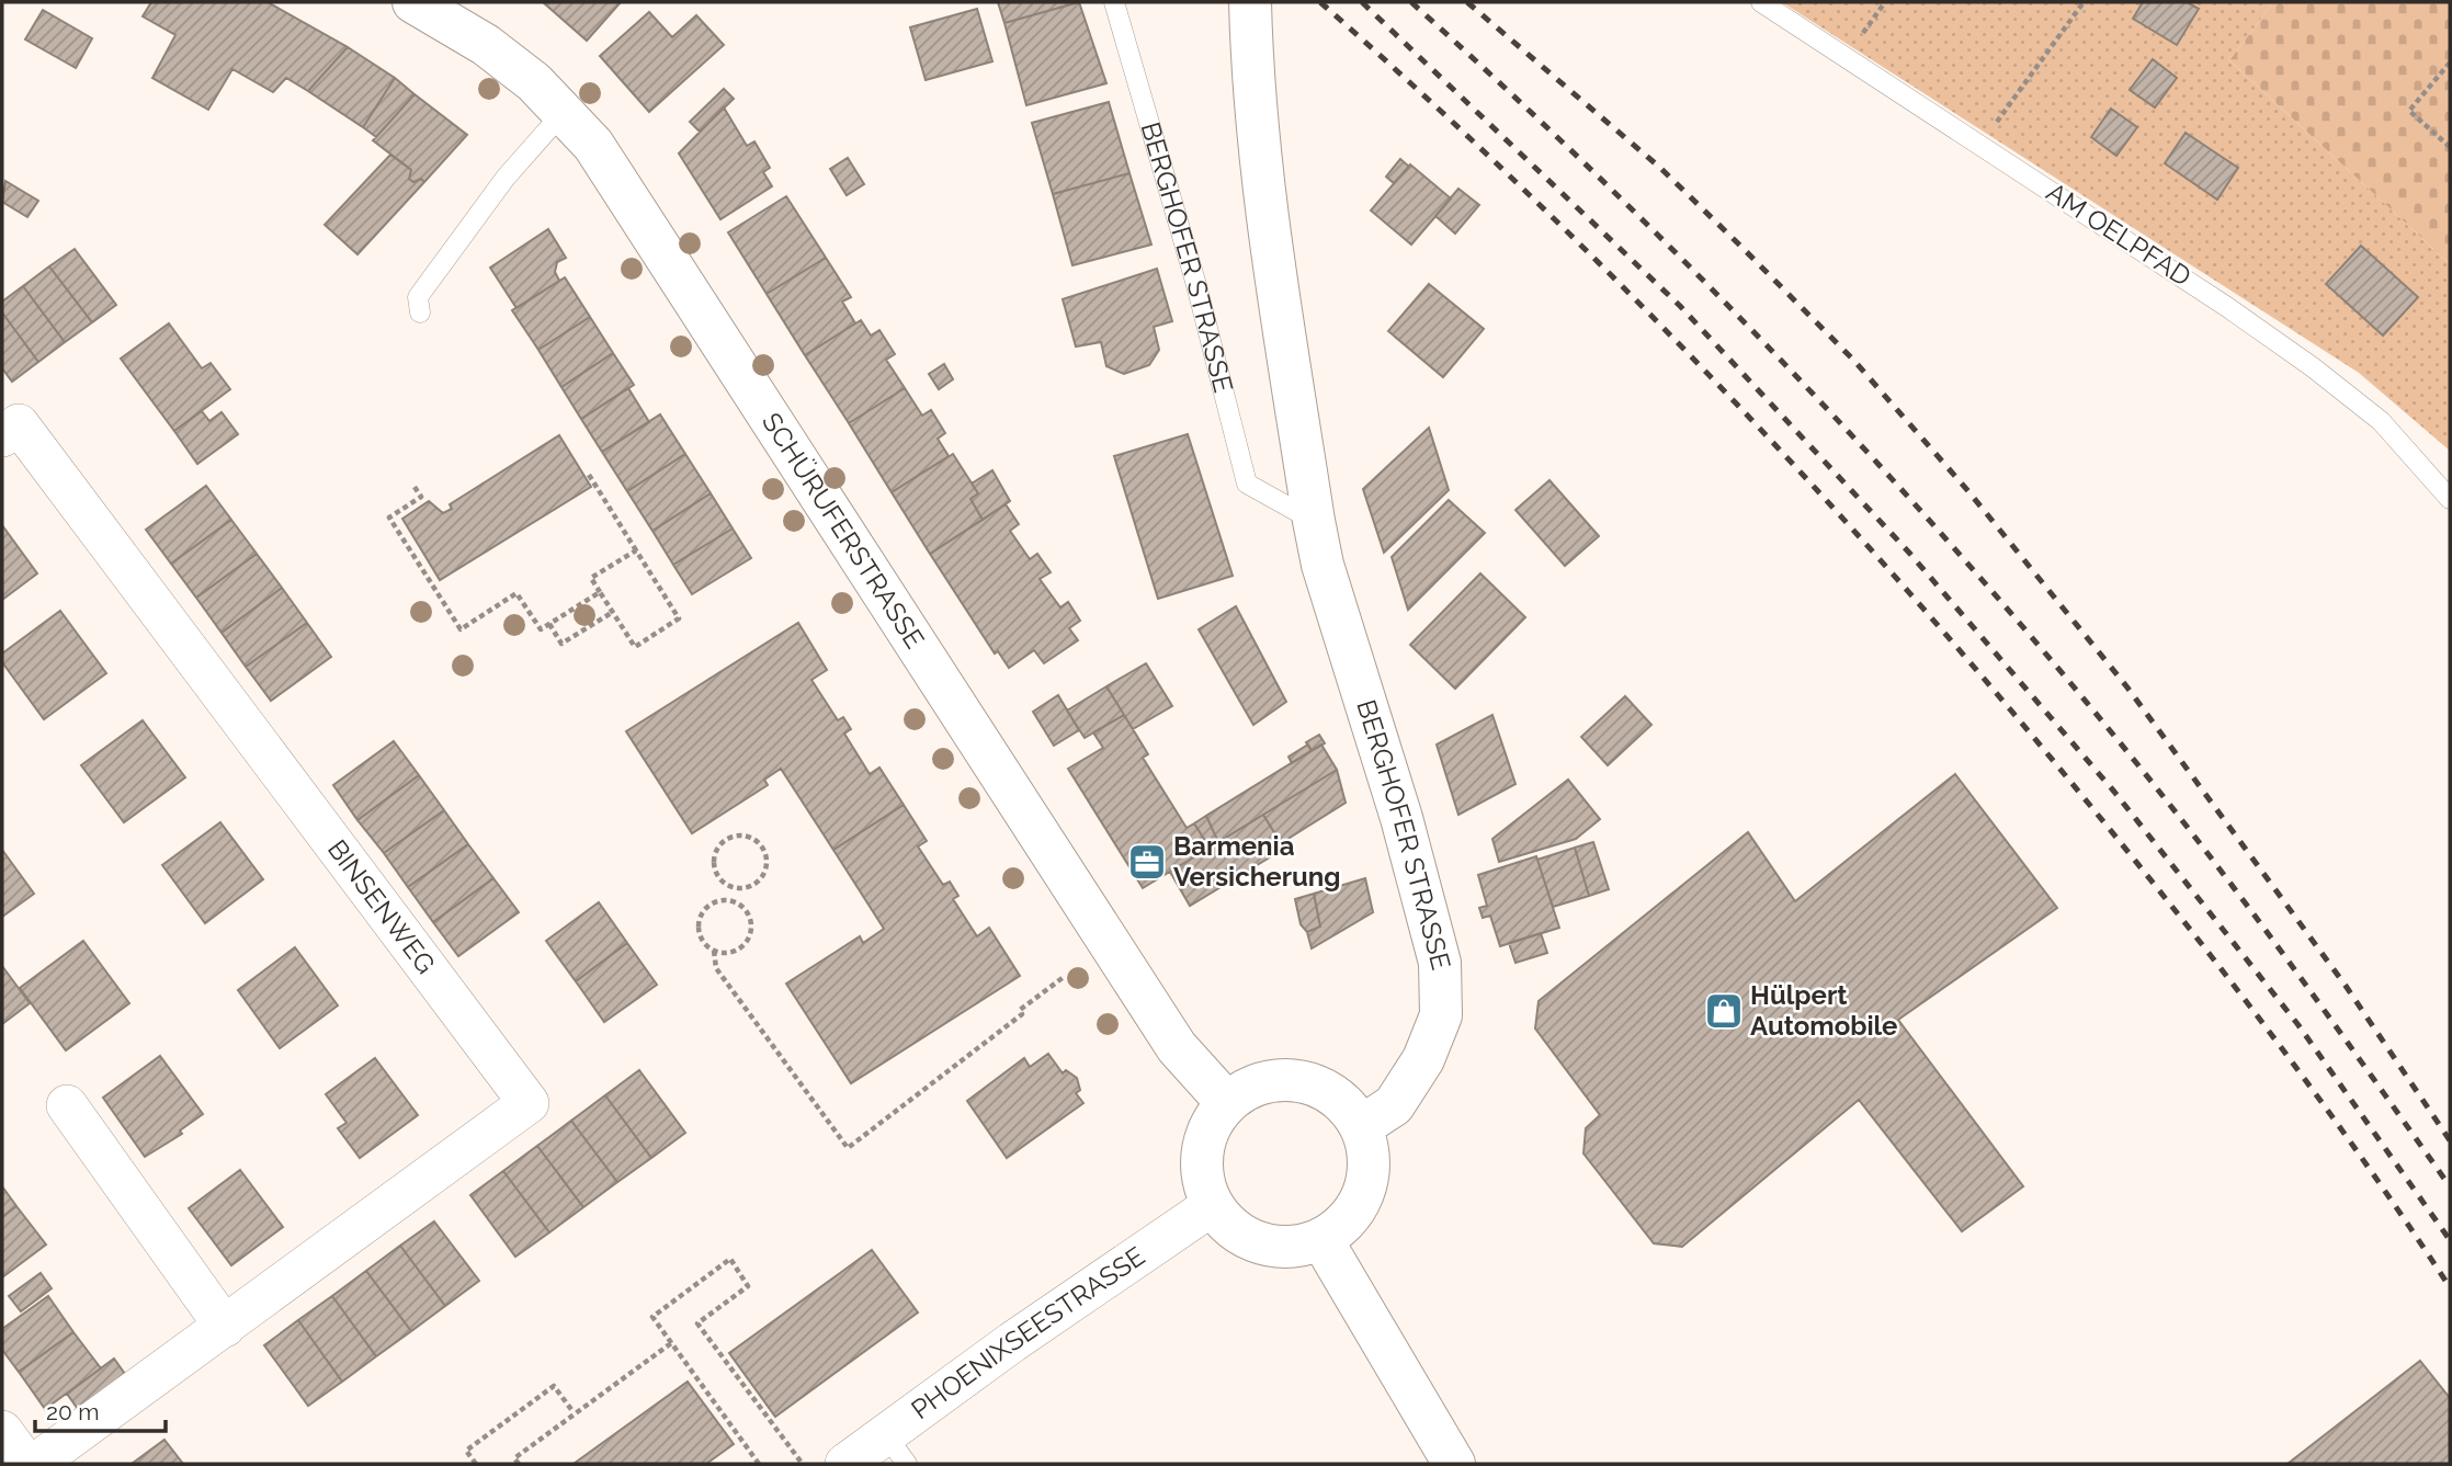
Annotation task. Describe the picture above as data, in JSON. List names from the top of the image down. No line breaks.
{"streets":{"main road":["BERGHOFER STRASSE","SCHÜRUFERSTRASSE"],"street":["BINSENWEG","PHOENIXSEESTRASSE"],"lane":["AM OELPFAD"]},"crossings":[["BERGHOFER STRASSE","SCHÜRUFERSTRASSE"],["BERGHOFER STRASSE","PHOENIXSEESTRASSE"],["SCHÜRUFERSTRASSE","PHOENIXSEESTRASSE"]],"places":{"office":["Barmenia Versicherung"],"shop":["Hülpert Automobile"]},"scale_bar":"20 m"}
